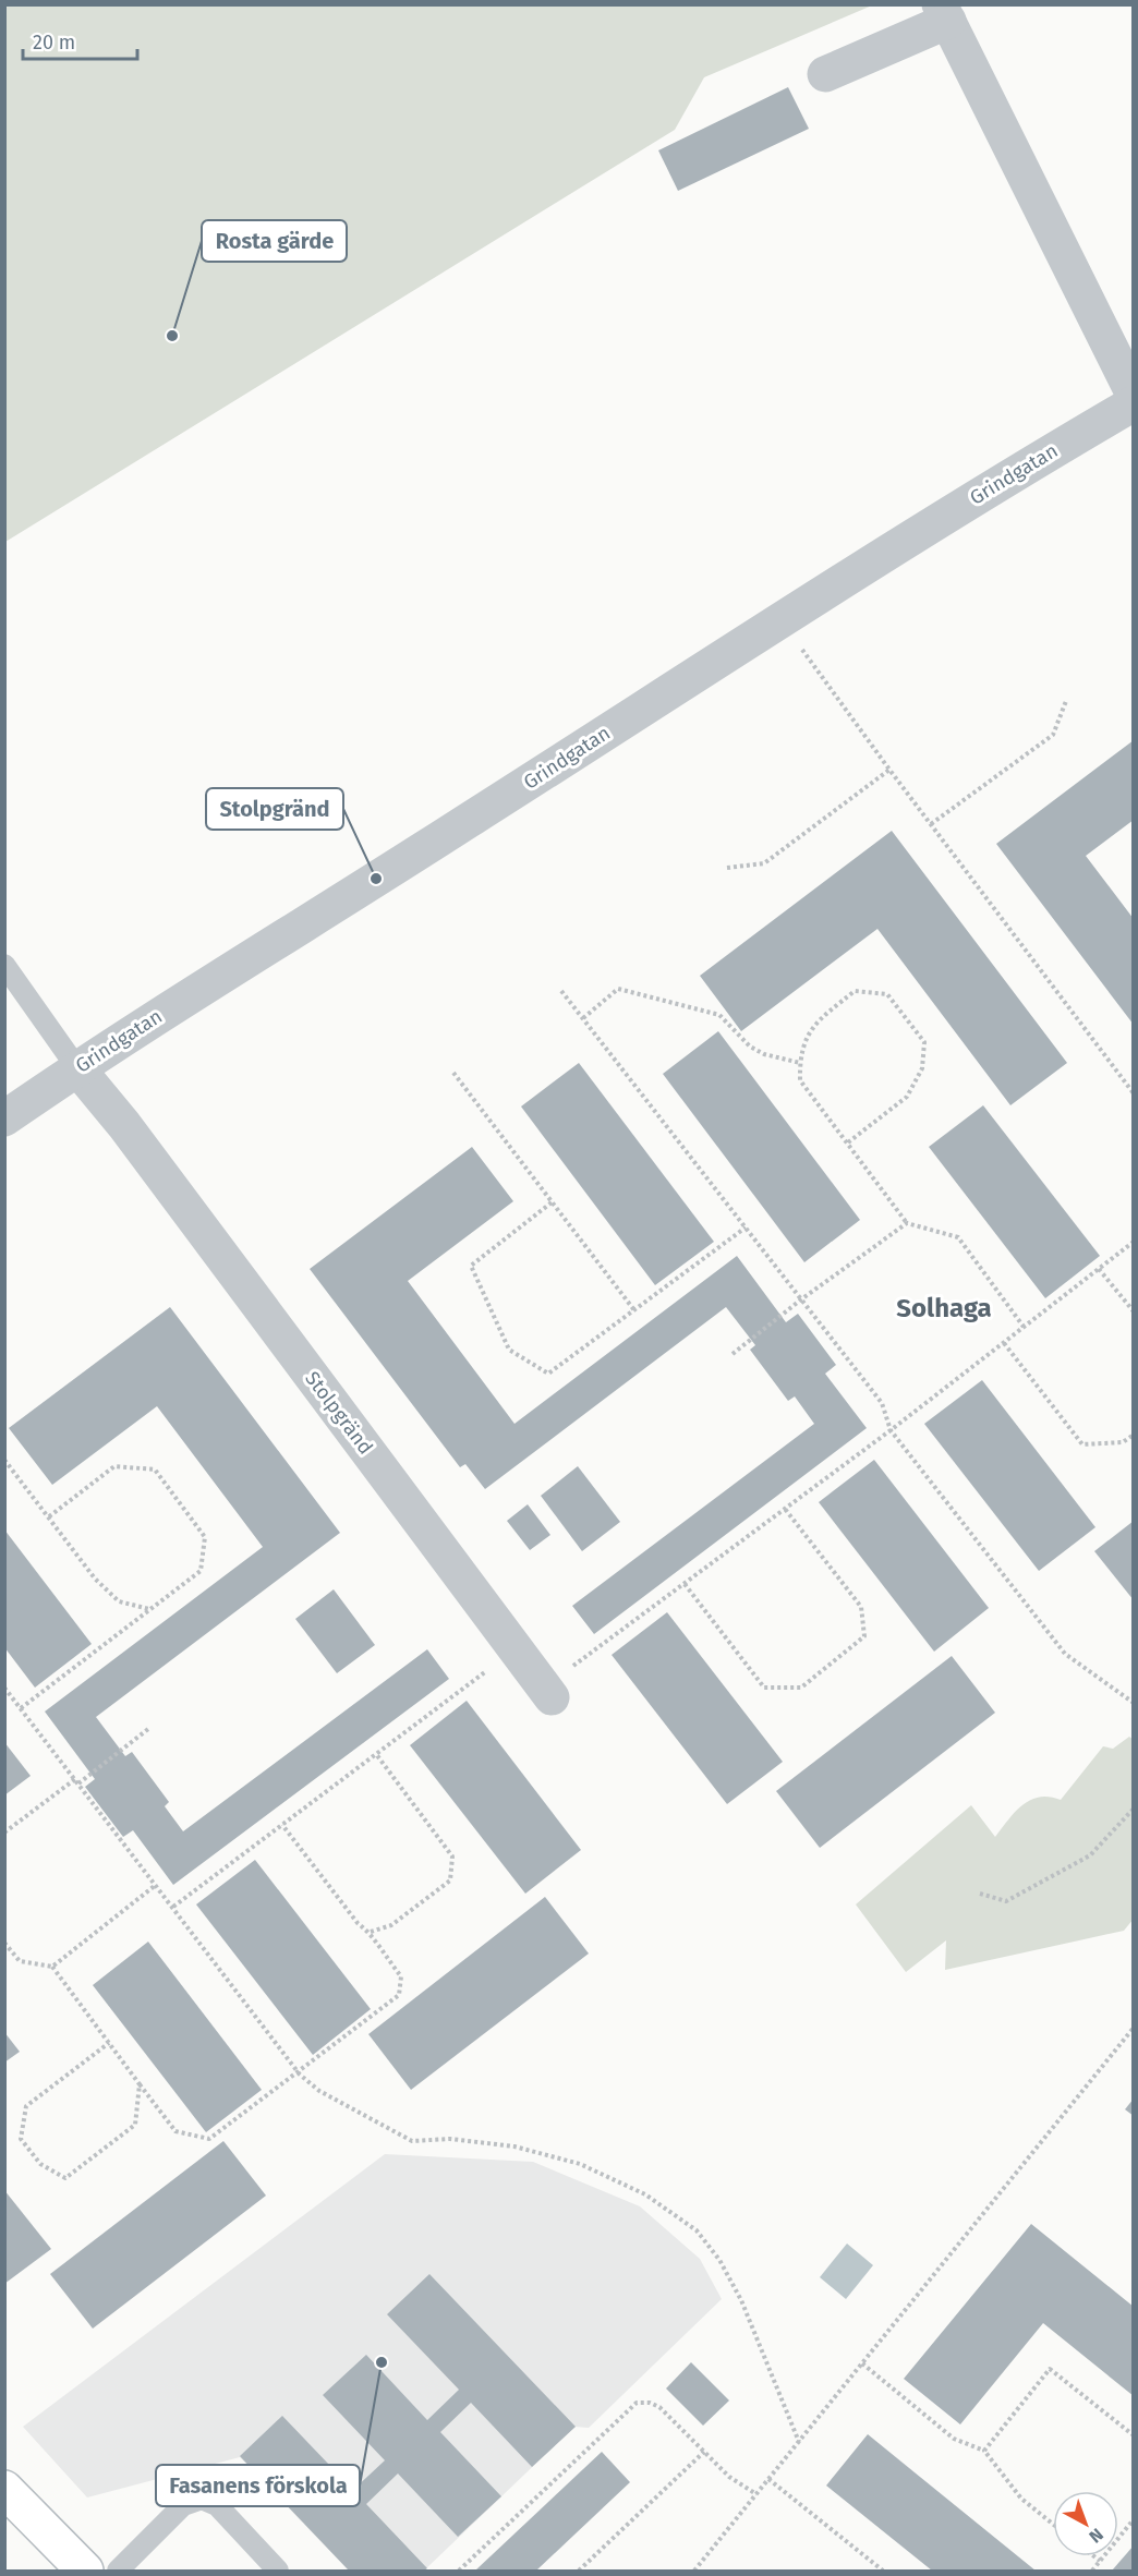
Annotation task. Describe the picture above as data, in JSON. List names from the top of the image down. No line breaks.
{"streets":{"street":["Grindgatan","Stolpgränd"]},"crossings":[["Grindgatan","Stolpgränd"]],"districts":["Solhaga"],"places":["Rosta gärde","Stolpgränd","Fasanens förskola"],"scale_bar":"20 m","north":"bottom right"}
